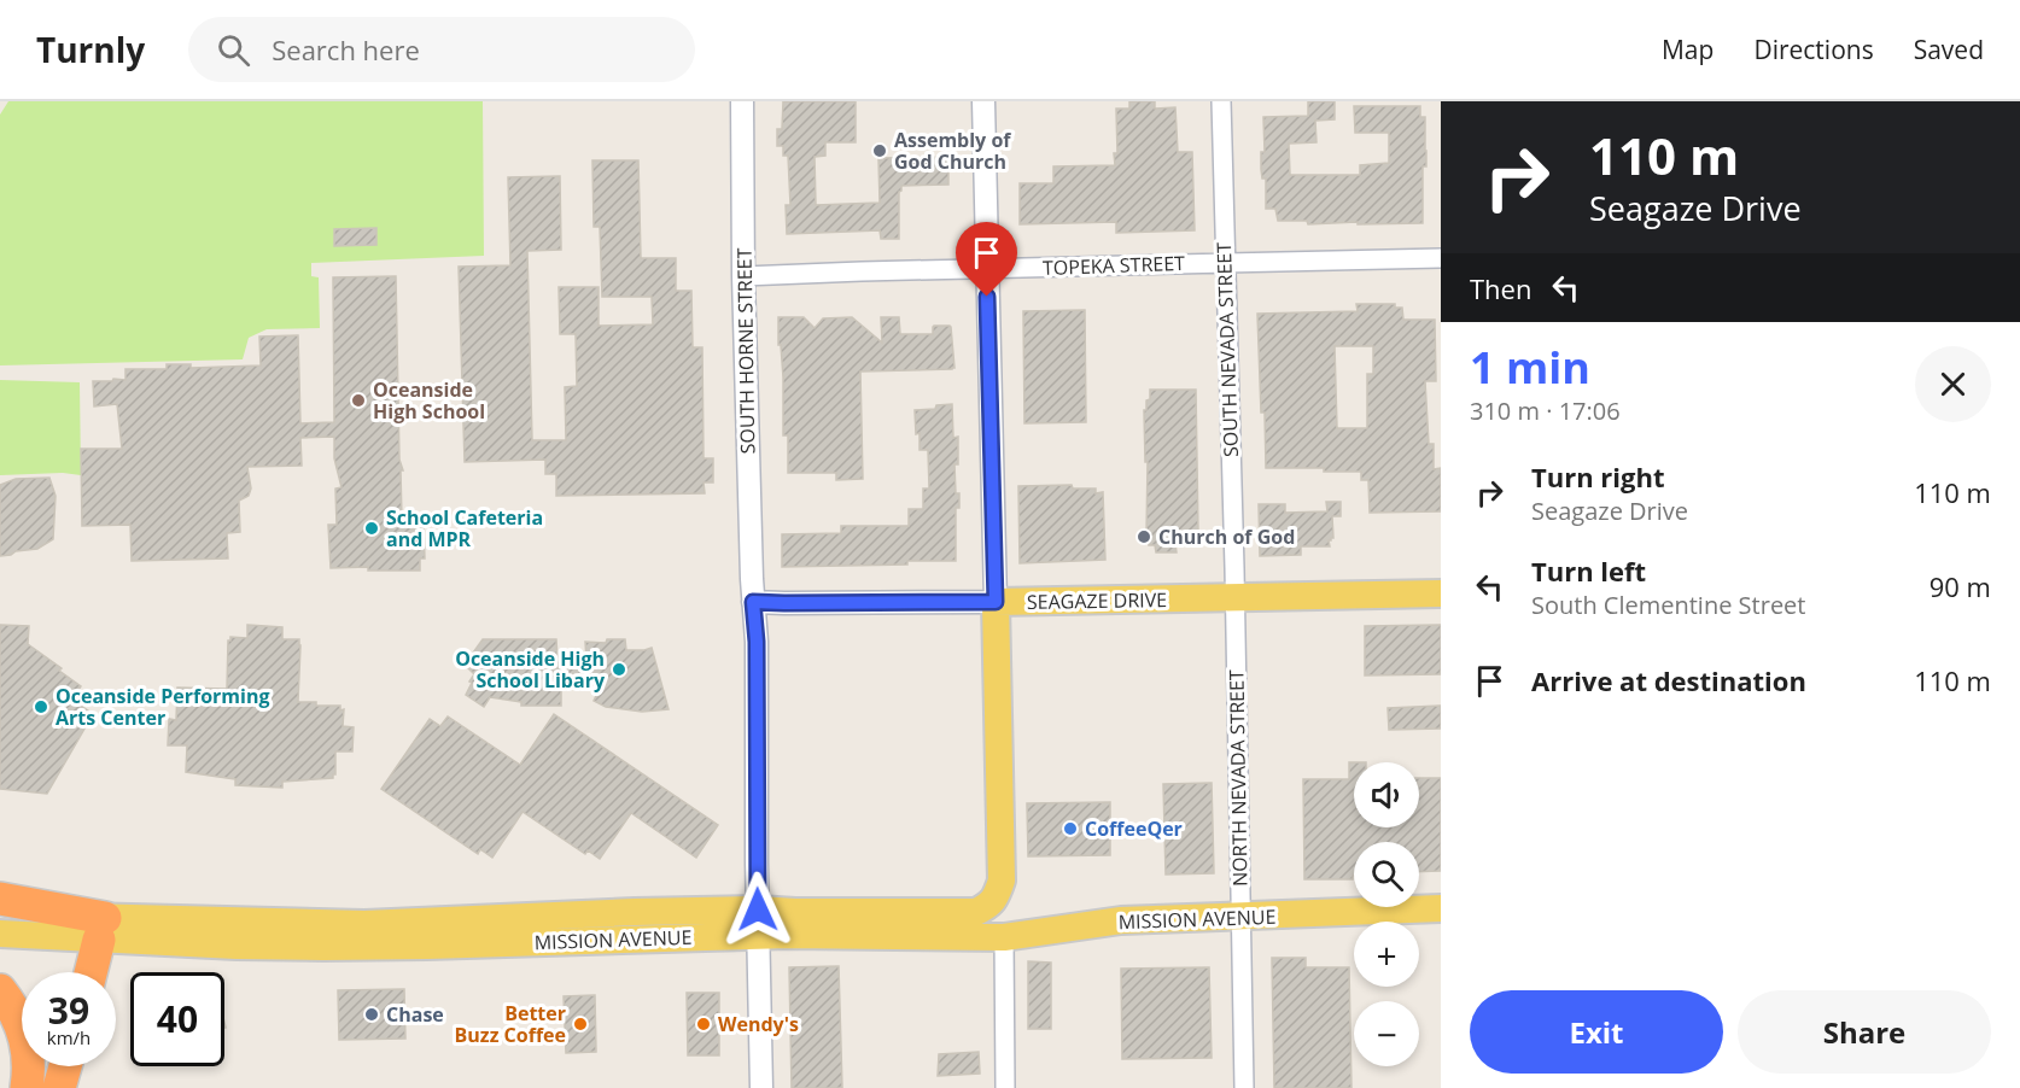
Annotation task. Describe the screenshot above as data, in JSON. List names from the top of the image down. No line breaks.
{"streets":{"main road":["SEAGAZE DRIVE","MISSION AVENUE"],"street":["TOPEKA STREET","SOUTH NEVADA STREET","SOUTH HORNE STREET","NORTH NEVADA STREET"]},"crossings":[["TOPEKA STREET","SOUTH NEVADA STREET"],["TOPEKA STREET","SOUTH HORNE STREET"],["SOUTH NEVADA STREET","SEAGAZE DRIVE"],["SOUTH NEVADA STREET","NORTH NEVADA STREET"],["SOUTH HORNE STREET","MISSION AVENUE"],["SEAGAZE DRIVE","NORTH NEVADA STREET"],["SEAGAZE DRIVE","MISSION AVENUE"],["NORTH NEVADA STREET","MISSION AVENUE"]],"places":["Assembly of God Church","Oceanside High School","School Cafeteria and MPR","Church of God","Oceanside High School Libary","Oceanside Performing Arts Center","CoffeeQer","Chase","Better Buzz Coffee","Wendy's"],"page":{"header":"Turnly","search":"Search here","nav":["Map","Directions","Saved"],"turn":["110 m","Seagaze Drive"],"then":"Then","heading":["1 min","310 m · 17:06"],"list":[{"name":"Turn right","note":"Seagaze Drive","value":"110 m"},{"name":"Turn left","note":"South Clementine Street","value":"90 m"},{"name":"Arrive at destination","value":"110 m"}],"map_buttons":["+","−"],"speed":"39 km/h","limit":"40","buttons":["Exit","Share"]}}
